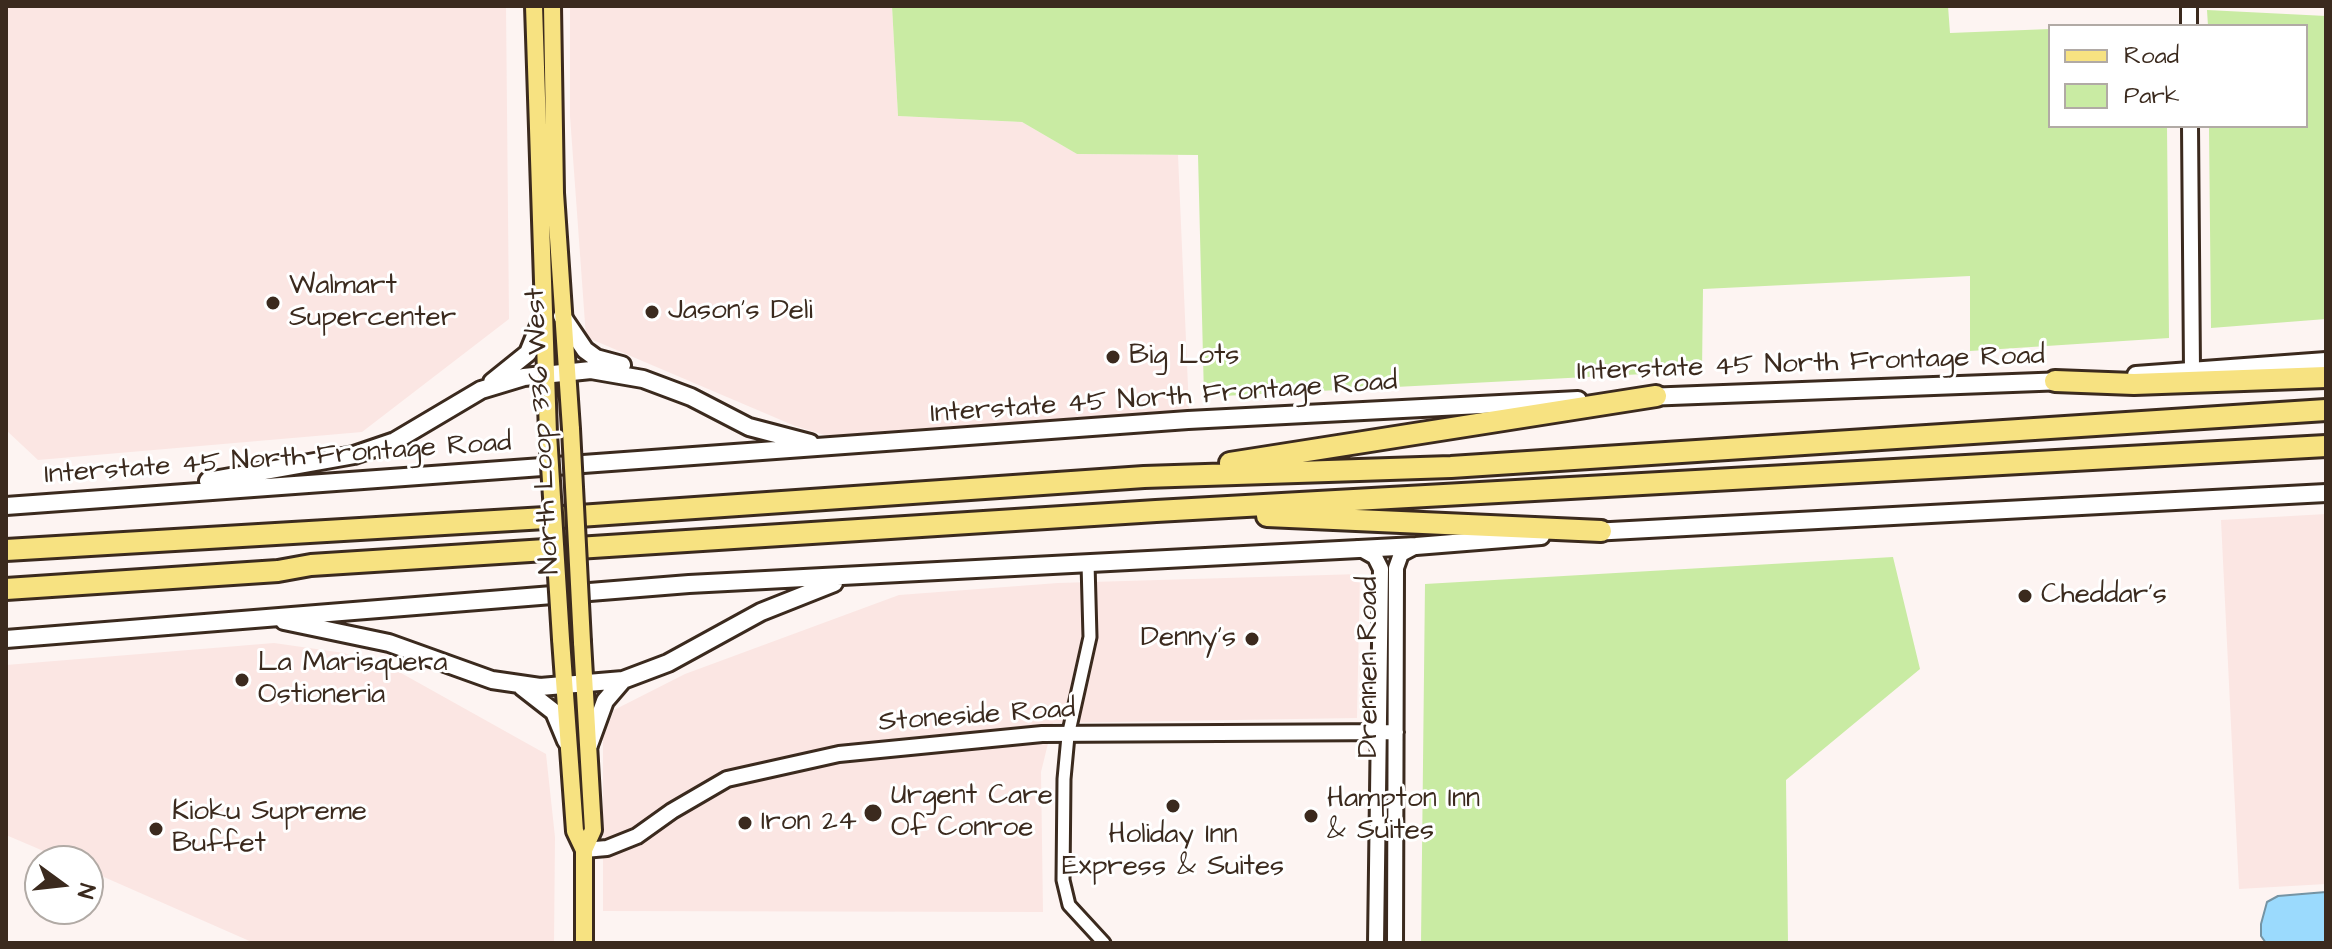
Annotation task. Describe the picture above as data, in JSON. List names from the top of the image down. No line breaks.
{"streets":{"main road":["Interstate 45 North Frontage Road","North Loop 336 West"],"street":["Drennen Road","Stoneside Road"]},"crossings":[["North Loop 336 West","Stoneside Road"],["Drennen Road","Stoneside Road"]],"places":["Walmart Supercenter","Jason's Deli","Big Lots","Cheddar's","Denny's","La Marisquera Ostioneria","Holiday Inn Express & Suites","Urgent Care Of Conroe","Hampton Inn & Suites","Iron 24","Kioku Supreme Buffet"],"legend":["Road","Park"],"north":"right"}
